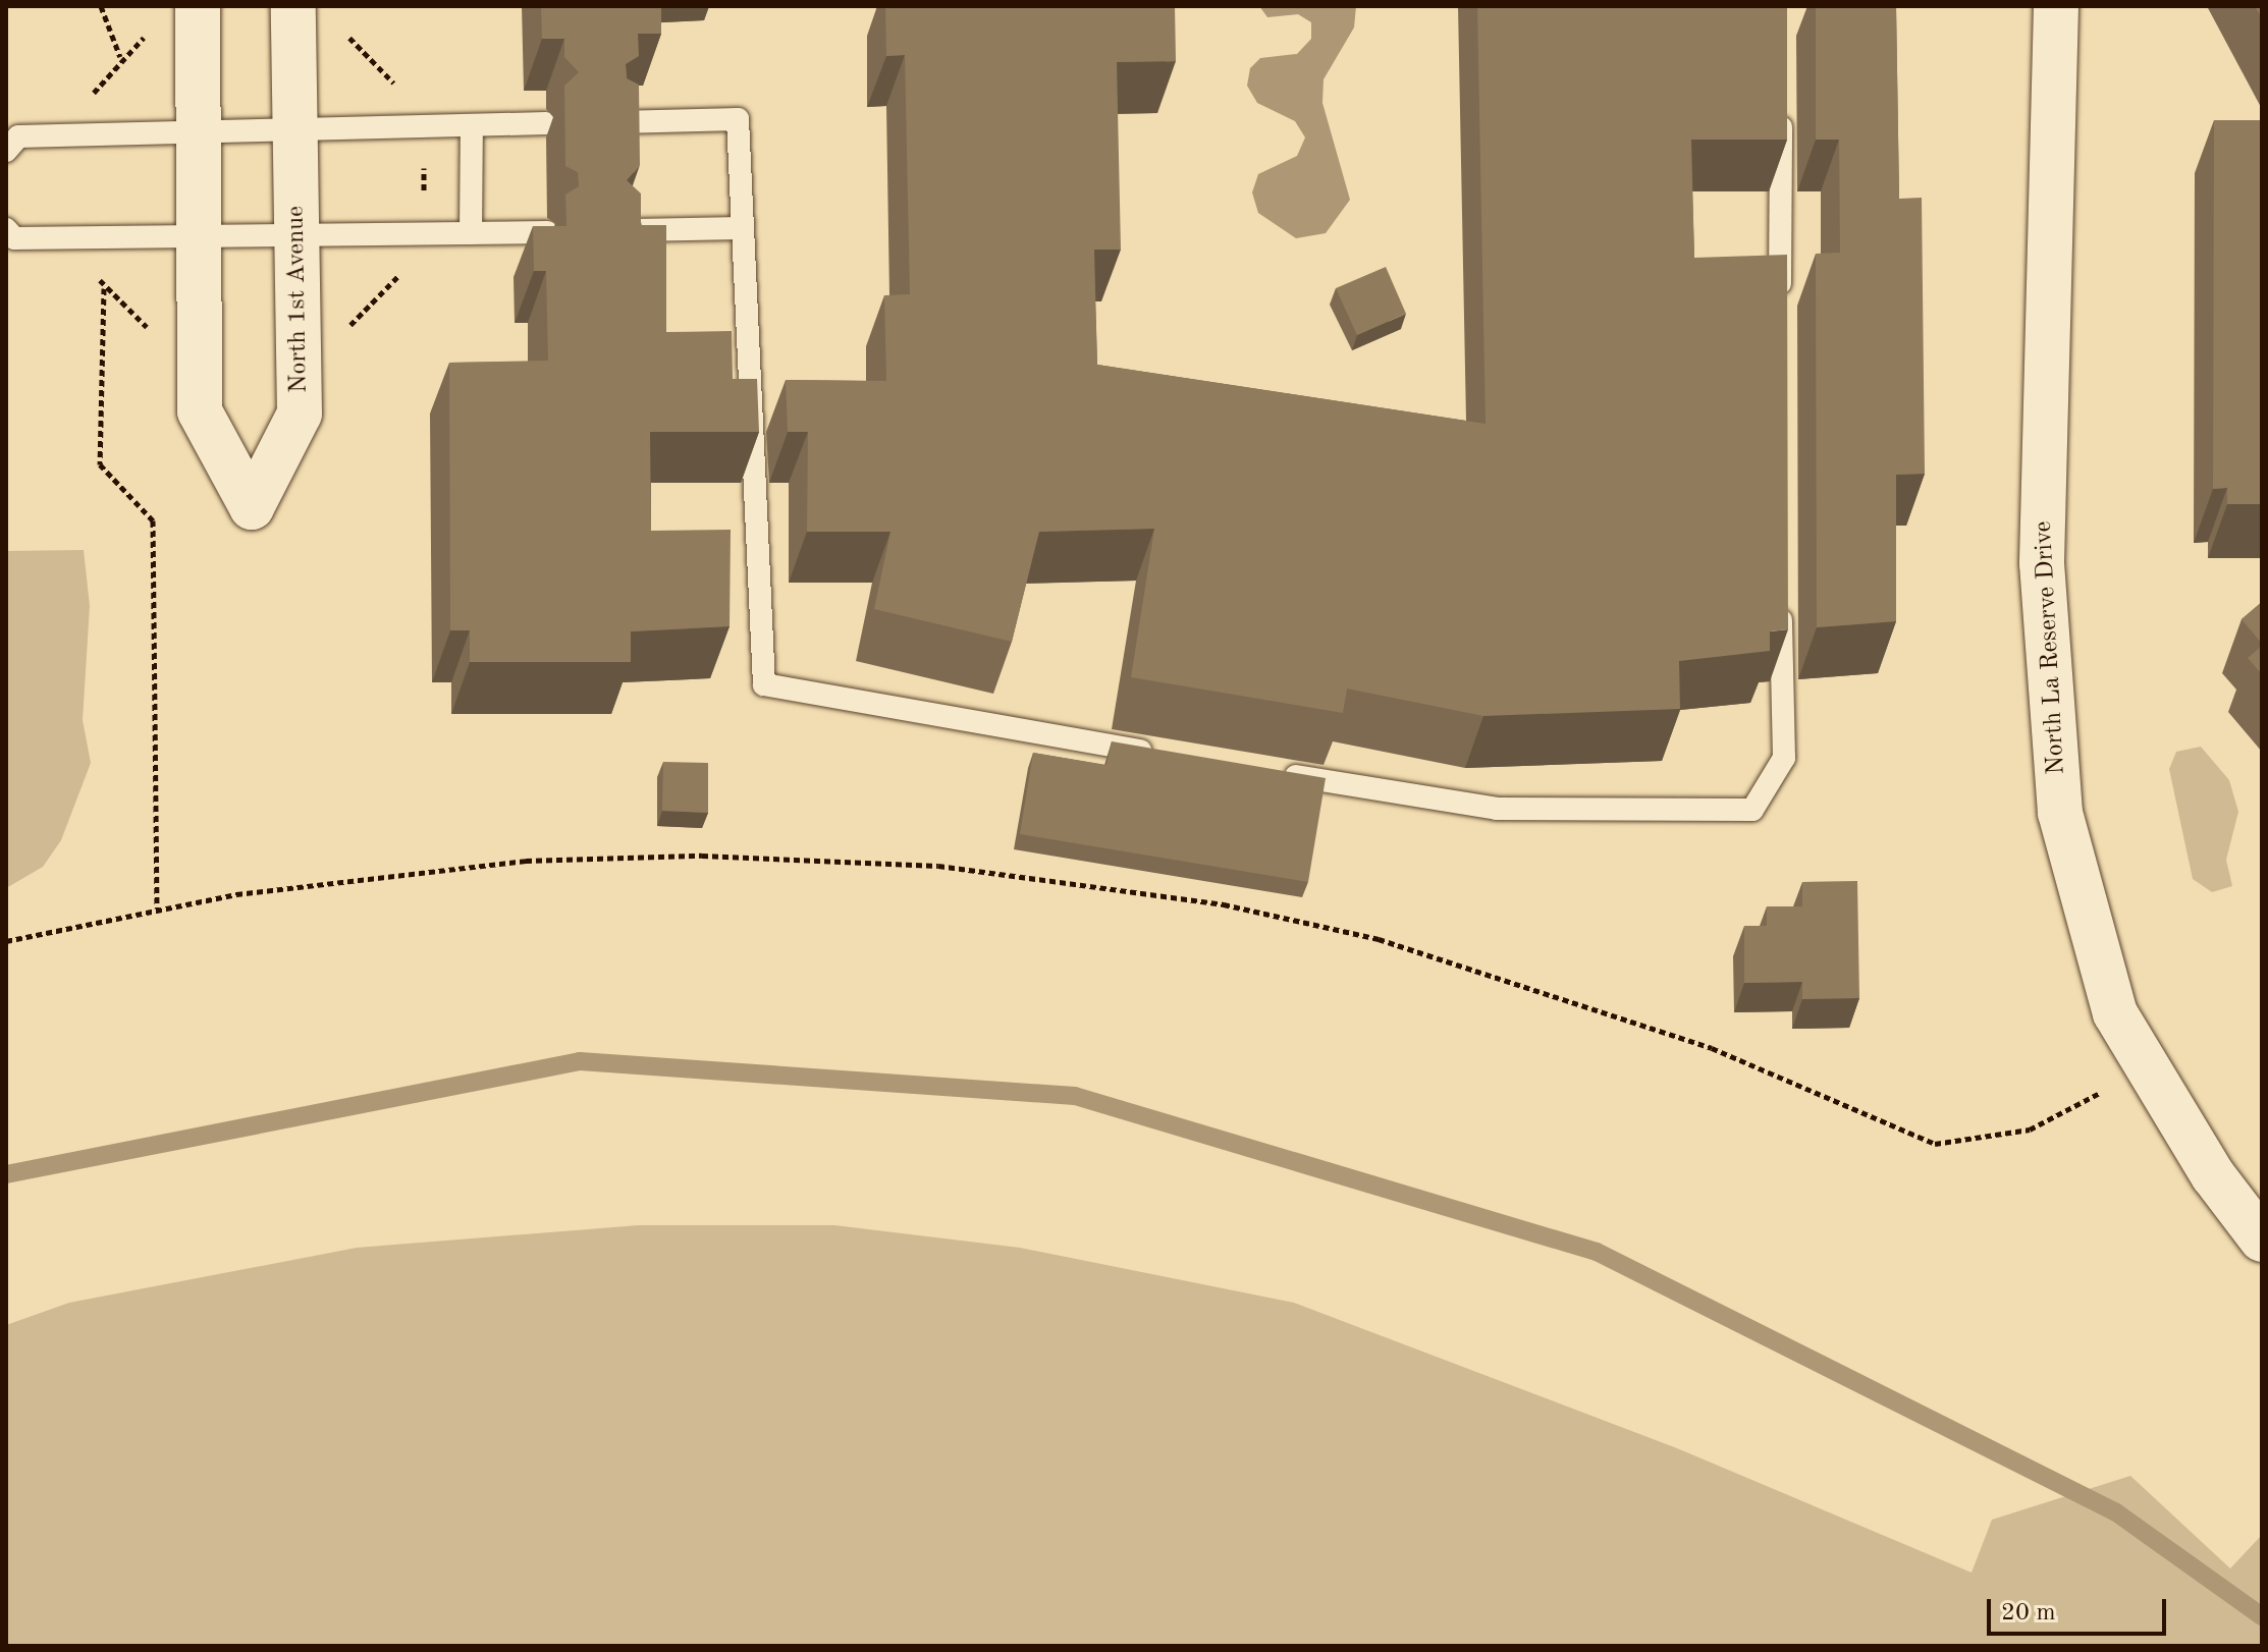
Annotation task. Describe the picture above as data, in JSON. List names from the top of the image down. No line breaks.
{"streets":{"street":["North 1st Avenue","North La Reserve Drive"]},"scale_bar":"20 m"}
